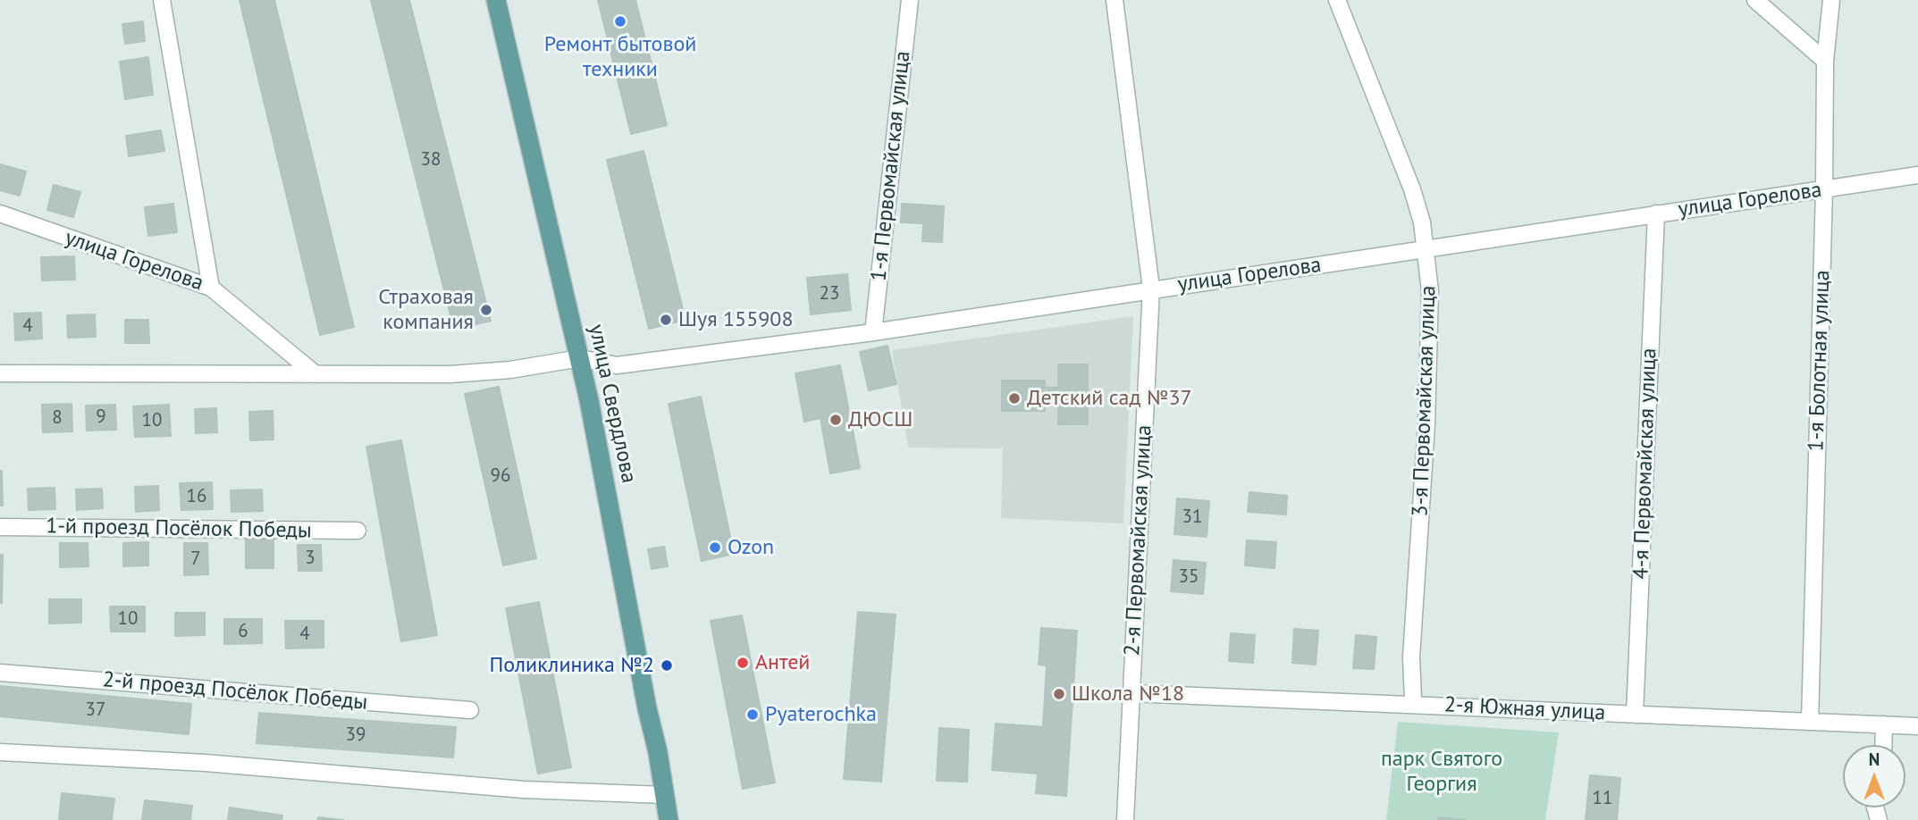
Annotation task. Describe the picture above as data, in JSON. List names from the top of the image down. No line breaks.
{"streets":{"main road":["улица Свердлова"],"street":["1-я Первомайская улица","улица Горелова","1-я Болотная улица","3-я Первомайская улица","4-я Первомайская улица","1-й проезд Посёлок Победы","2-я Первомайская улица","2-й проезд Посёлок Победы","2-я Южная улица"]},"crossings":[["1-я Первомайская улица","улица Горелова"],["улица Горелова","1-я Болотная улица"],["улица Горелова","3-я Первомайская улица"],["улица Горелова","улица Свердлова"],["улица Горелова","4-я Первомайская улица"],["улица Горелова","2-я Первомайская улица"],["1-я Болотная улица","2-я Южная улица"],["3-я Первомайская улица","2-я Южная улица"],["4-я Первомайская улица","2-я Южная улица"],["2-я Первомайская улица","2-я Южная улица"]],"parks":["парк Святого Георгия"],"places":["Ремонт бытовой техники","Страховая компания","Шуя 155908","Детский сад №37","ДЮСШ","Ozon","Антей","Поликлиника №2","Школа №18","Pyaterochka"],"house_numbers":["38","23","4","9","8","10","96","16","31","3","7","35","10","6","4","37","39","11"],"north":"top"}
